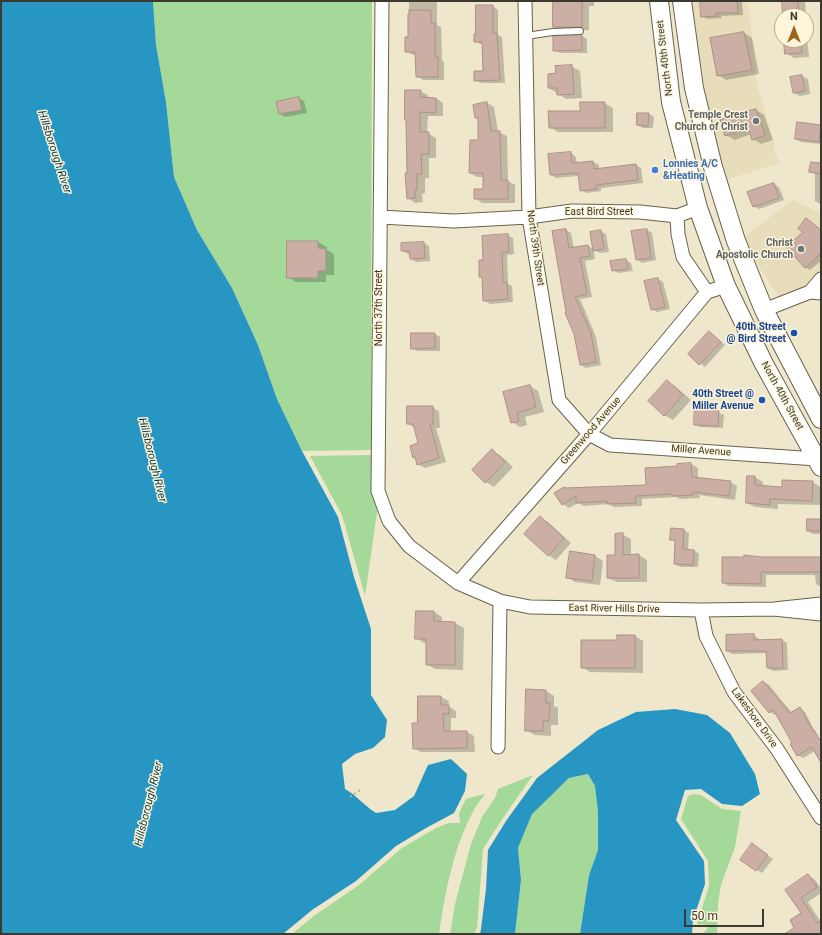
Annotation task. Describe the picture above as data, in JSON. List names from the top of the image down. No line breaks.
{"streets":{"main road":["North 40th Street"],"street":["East Bird Street","North 39th Street","North 37th Street","Greenwood Avenue","Miller Avenue","East River Hills Drive","Lakeshore Drive"]},"crossings":[["North 40th Street","East Bird Street"],["North 40th Street","Miller Avenue"],["East Bird Street","North 39th Street"],["East Bird Street","North 37th Street"],["North 39th Street","Greenwood Avenue"],["North 39th Street","Miller Avenue"],["North 37th Street","Greenwood Avenue"],["North 37th Street","East River Hills Drive"],["Greenwood Avenue","Miller Avenue"],["Greenwood Avenue","East River Hills Drive"],["East River Hills Drive","Lakeshore Drive"]],"water":["Hillsborough River"],"places":["Temple Crest Church of Christ","Lonnies A/C &Heating","Christ Apostolic Church","40th Street @ Bird Street","40th Street @ Miller Avenue"],"scale_bar":"50 m","north":"top"}
